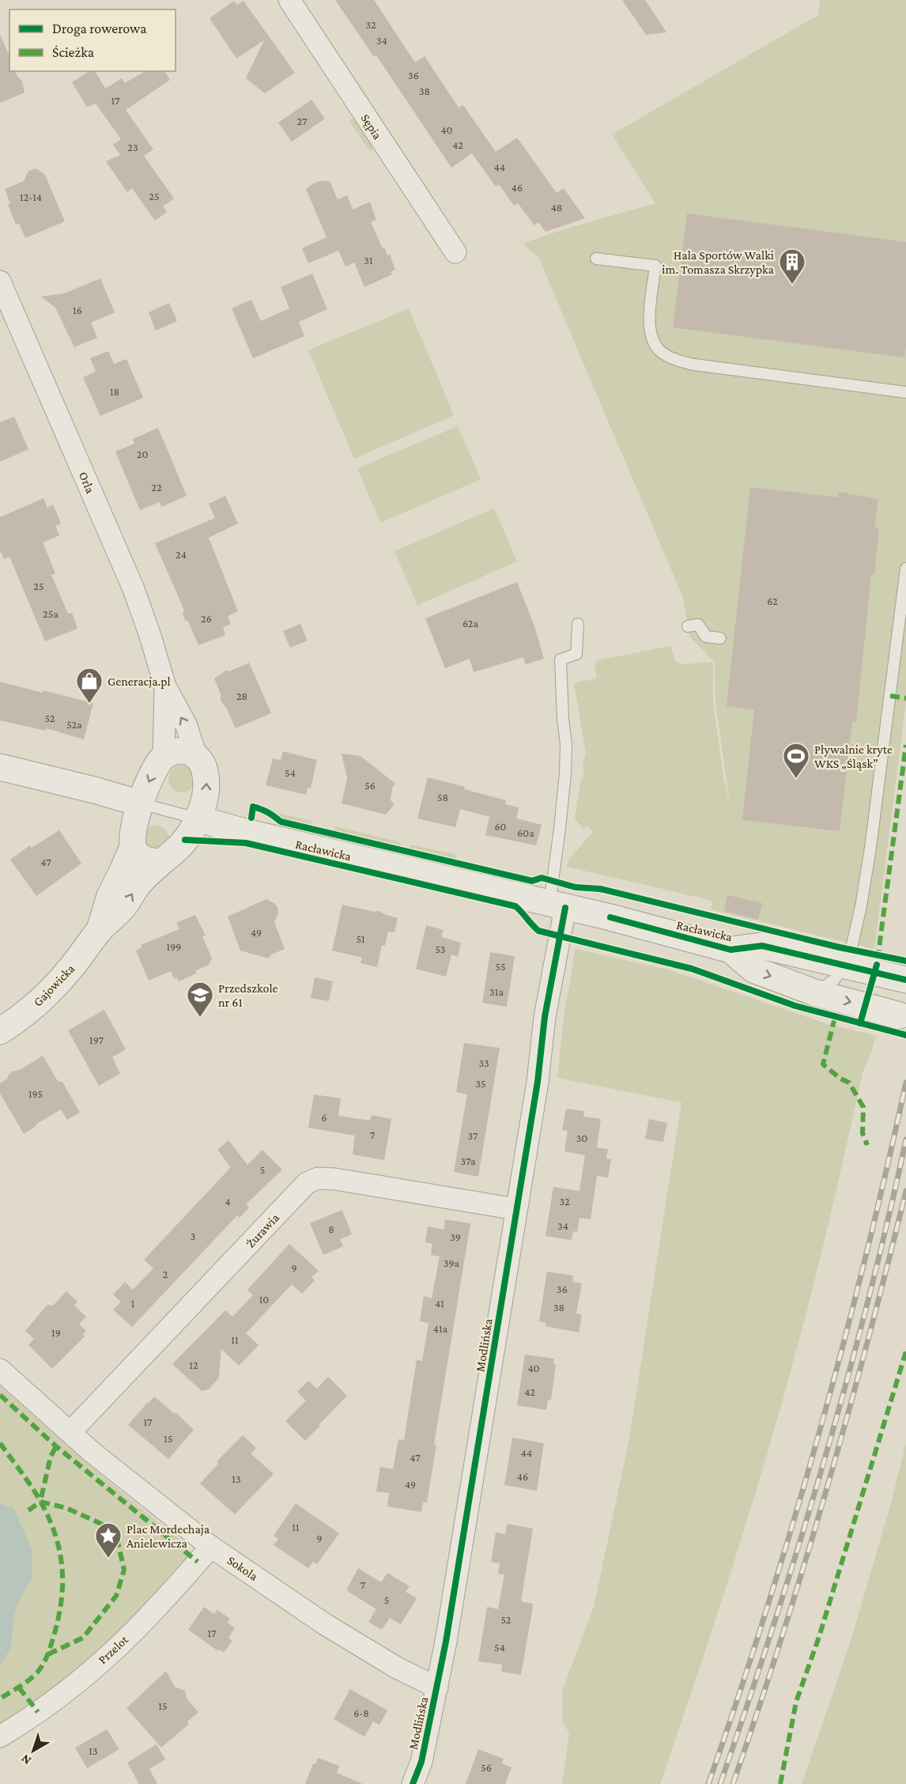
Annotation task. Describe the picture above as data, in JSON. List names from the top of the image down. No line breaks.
{"streets":{"street":["Sępia","Orla","Racławicka","Gajowicka","Żurawia","Modlińska","Sokola","Przelot"]},"crossings":[["Orla","Racławicka"],["Orla","Gajowicka"],["Racławicka","Gajowicka"],["Racławicka","Modlińska"],["Żurawia","Modlińska"],["Żurawia","Sokola"],["Modlińska","Sokola"],["Sokola","Przelot"]],"places":{"building":["Hala Sportów Walki im. Tomasza Skrzypka"],"shop":["Generacja.pl"],"sports":["Pływalnie kryte WKS „Śląsk”"],"school or university":["Przedszkole nr 61"],"place":["Plac Mordechaja Anielewicza"]},"house_numbers":["32","34","36","38","17","27","40","42","23","44","46","25","12-14","48","31","16","18","20","22","24","25","62","25a","26","62a","28","52","52a","54","56","58","60","60a","47","49","51","199","53","55","31a","197","33","35","195","6","7","37","30","37a","5","4","32","34","8","3","39","39a","9","2","36","10","1","41","38","41a","19","11","12","40","42","17","15","44","47","46","13","49","11","9","7","5","52","17","54","15","6-8","13","56"],"legend":["Droga rowerowa","Ścieżka"],"north":"bottom left"}
